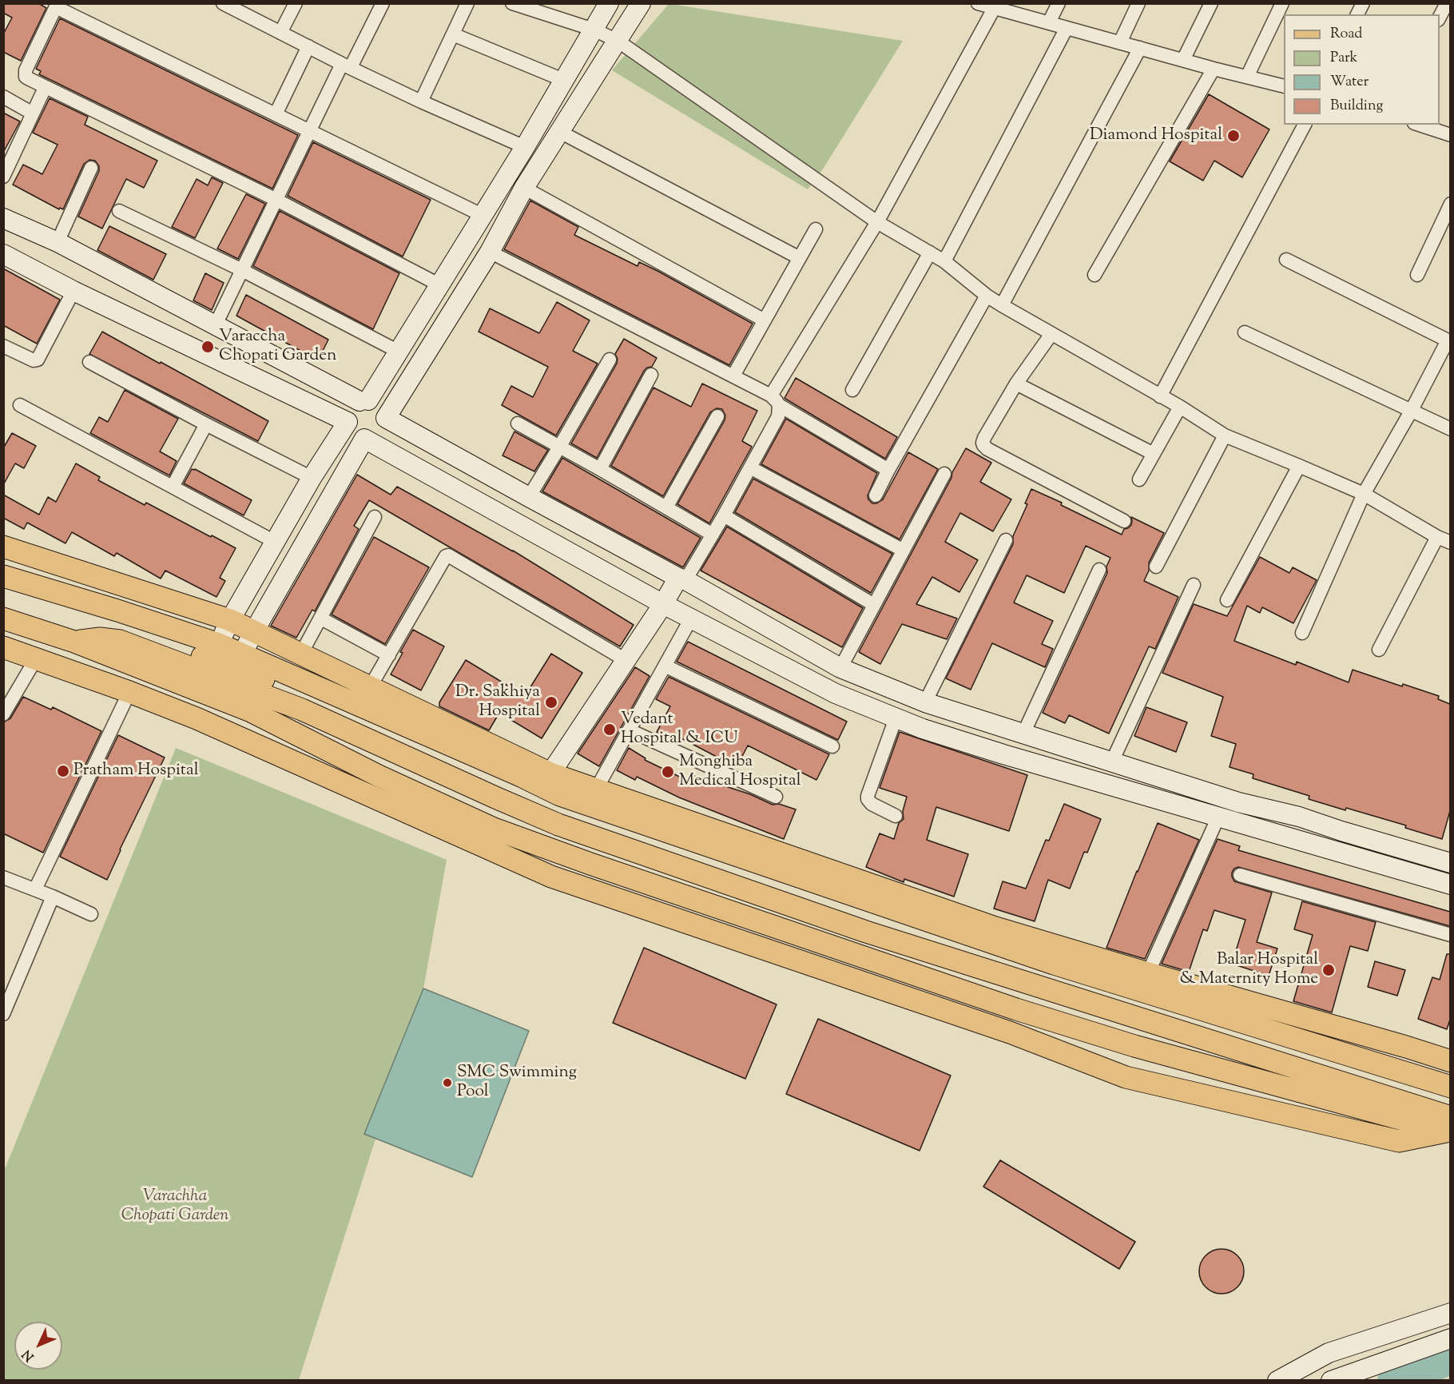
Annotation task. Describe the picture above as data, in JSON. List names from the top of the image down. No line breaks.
{"parks":["Varachha Chopati Garden"],"places":["Diamond Hospital","Varaccha Chopati Garden","Dr. Sakhiya Hospital","Vedant Hospital & ICU","Pratham Hospital","Monghiba Medical Hospital","Balar Hospital & Maternity Home","SMC Swimming Pool"],"legend":["Road","Park","Water","Building"],"north":"bottom left"}
